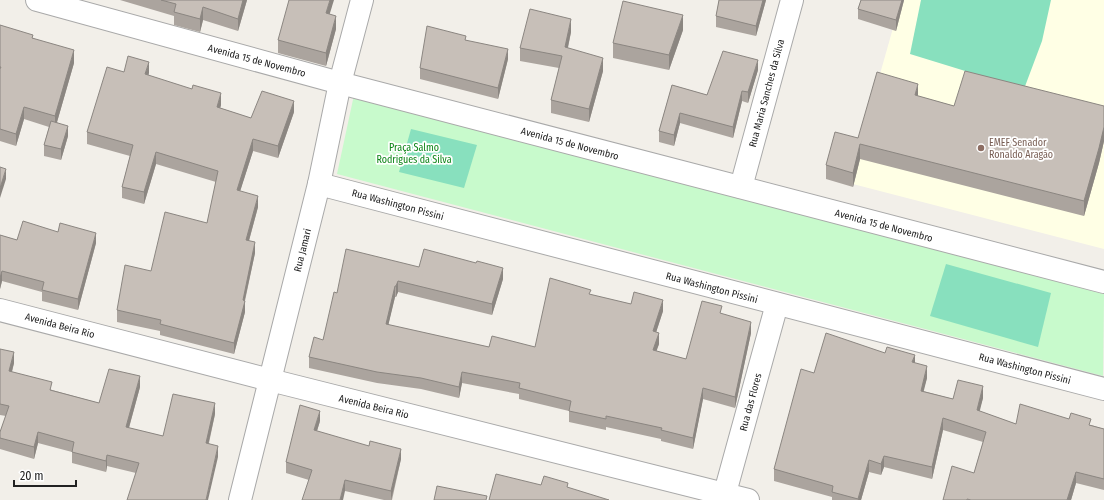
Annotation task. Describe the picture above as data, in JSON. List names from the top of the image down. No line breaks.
{"streets":{"street":["Avenida 15 de Novembro","Rua Maria Sanches da Silva","Rua Washington Pissini","Rua Jamari","Avenida Beira Rio","Rua das Flores"]},"crossings":[["Avenida 15 de Novembro","Rua Maria Sanches da Silva"],["Avenida 15 de Novembro","Rua Jamari"],["Rua Washington Pissini","Rua Jamari"],["Rua Washington Pissini","Rua das Flores"],["Rua Jamari","Avenida Beira Rio"],["Avenida Beira Rio","Rua das Flores"]],"parks":["Praça Salmo Rodrigues da Silva"],"places":["EMEF Senador Ronaldo Aragão"],"scale_bar":"20 m"}
